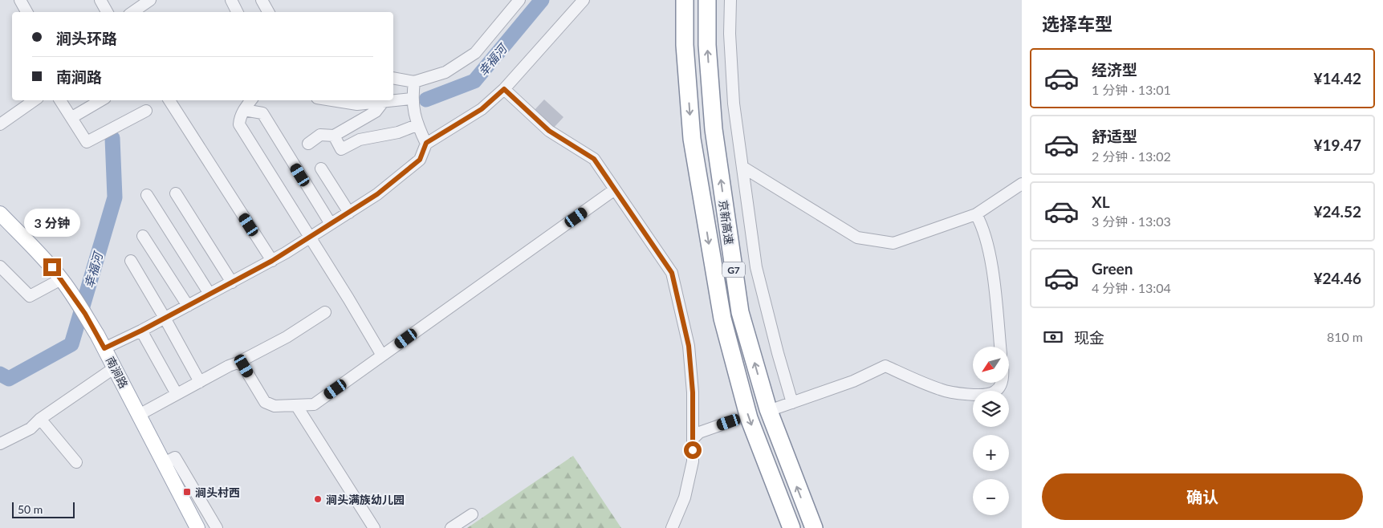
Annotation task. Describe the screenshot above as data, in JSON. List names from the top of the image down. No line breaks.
{"streets":{"highway":["京新高速","G7"],"main road":["南涧路"]},"water":["幸福河"],"places":{"transit":["涧头村西"],"other":["涧头满族幼儿园"]},"scale_bar":"50 m","north":"bottom left","page":{"heading":"选择车型","banner":["涧头环路","南涧路"],"list":[{"name":"经济型","note":"1 分钟 · 13:01","value":"¥14.42"},{"name":"舒适型","note":"2 分钟 · 13:02","value":"¥19.47"},{"name":"XL","note":"3 分钟 · 13:03","value":"¥24.52"},{"name":"Green","note":"4 分钟 · 13:04","value":"¥24.46"}],"bubble":"3 分钟","pay":["现金","810 m"],"map_buttons":["+","−"],"buttons":"确认","scale":"50 m"}}
